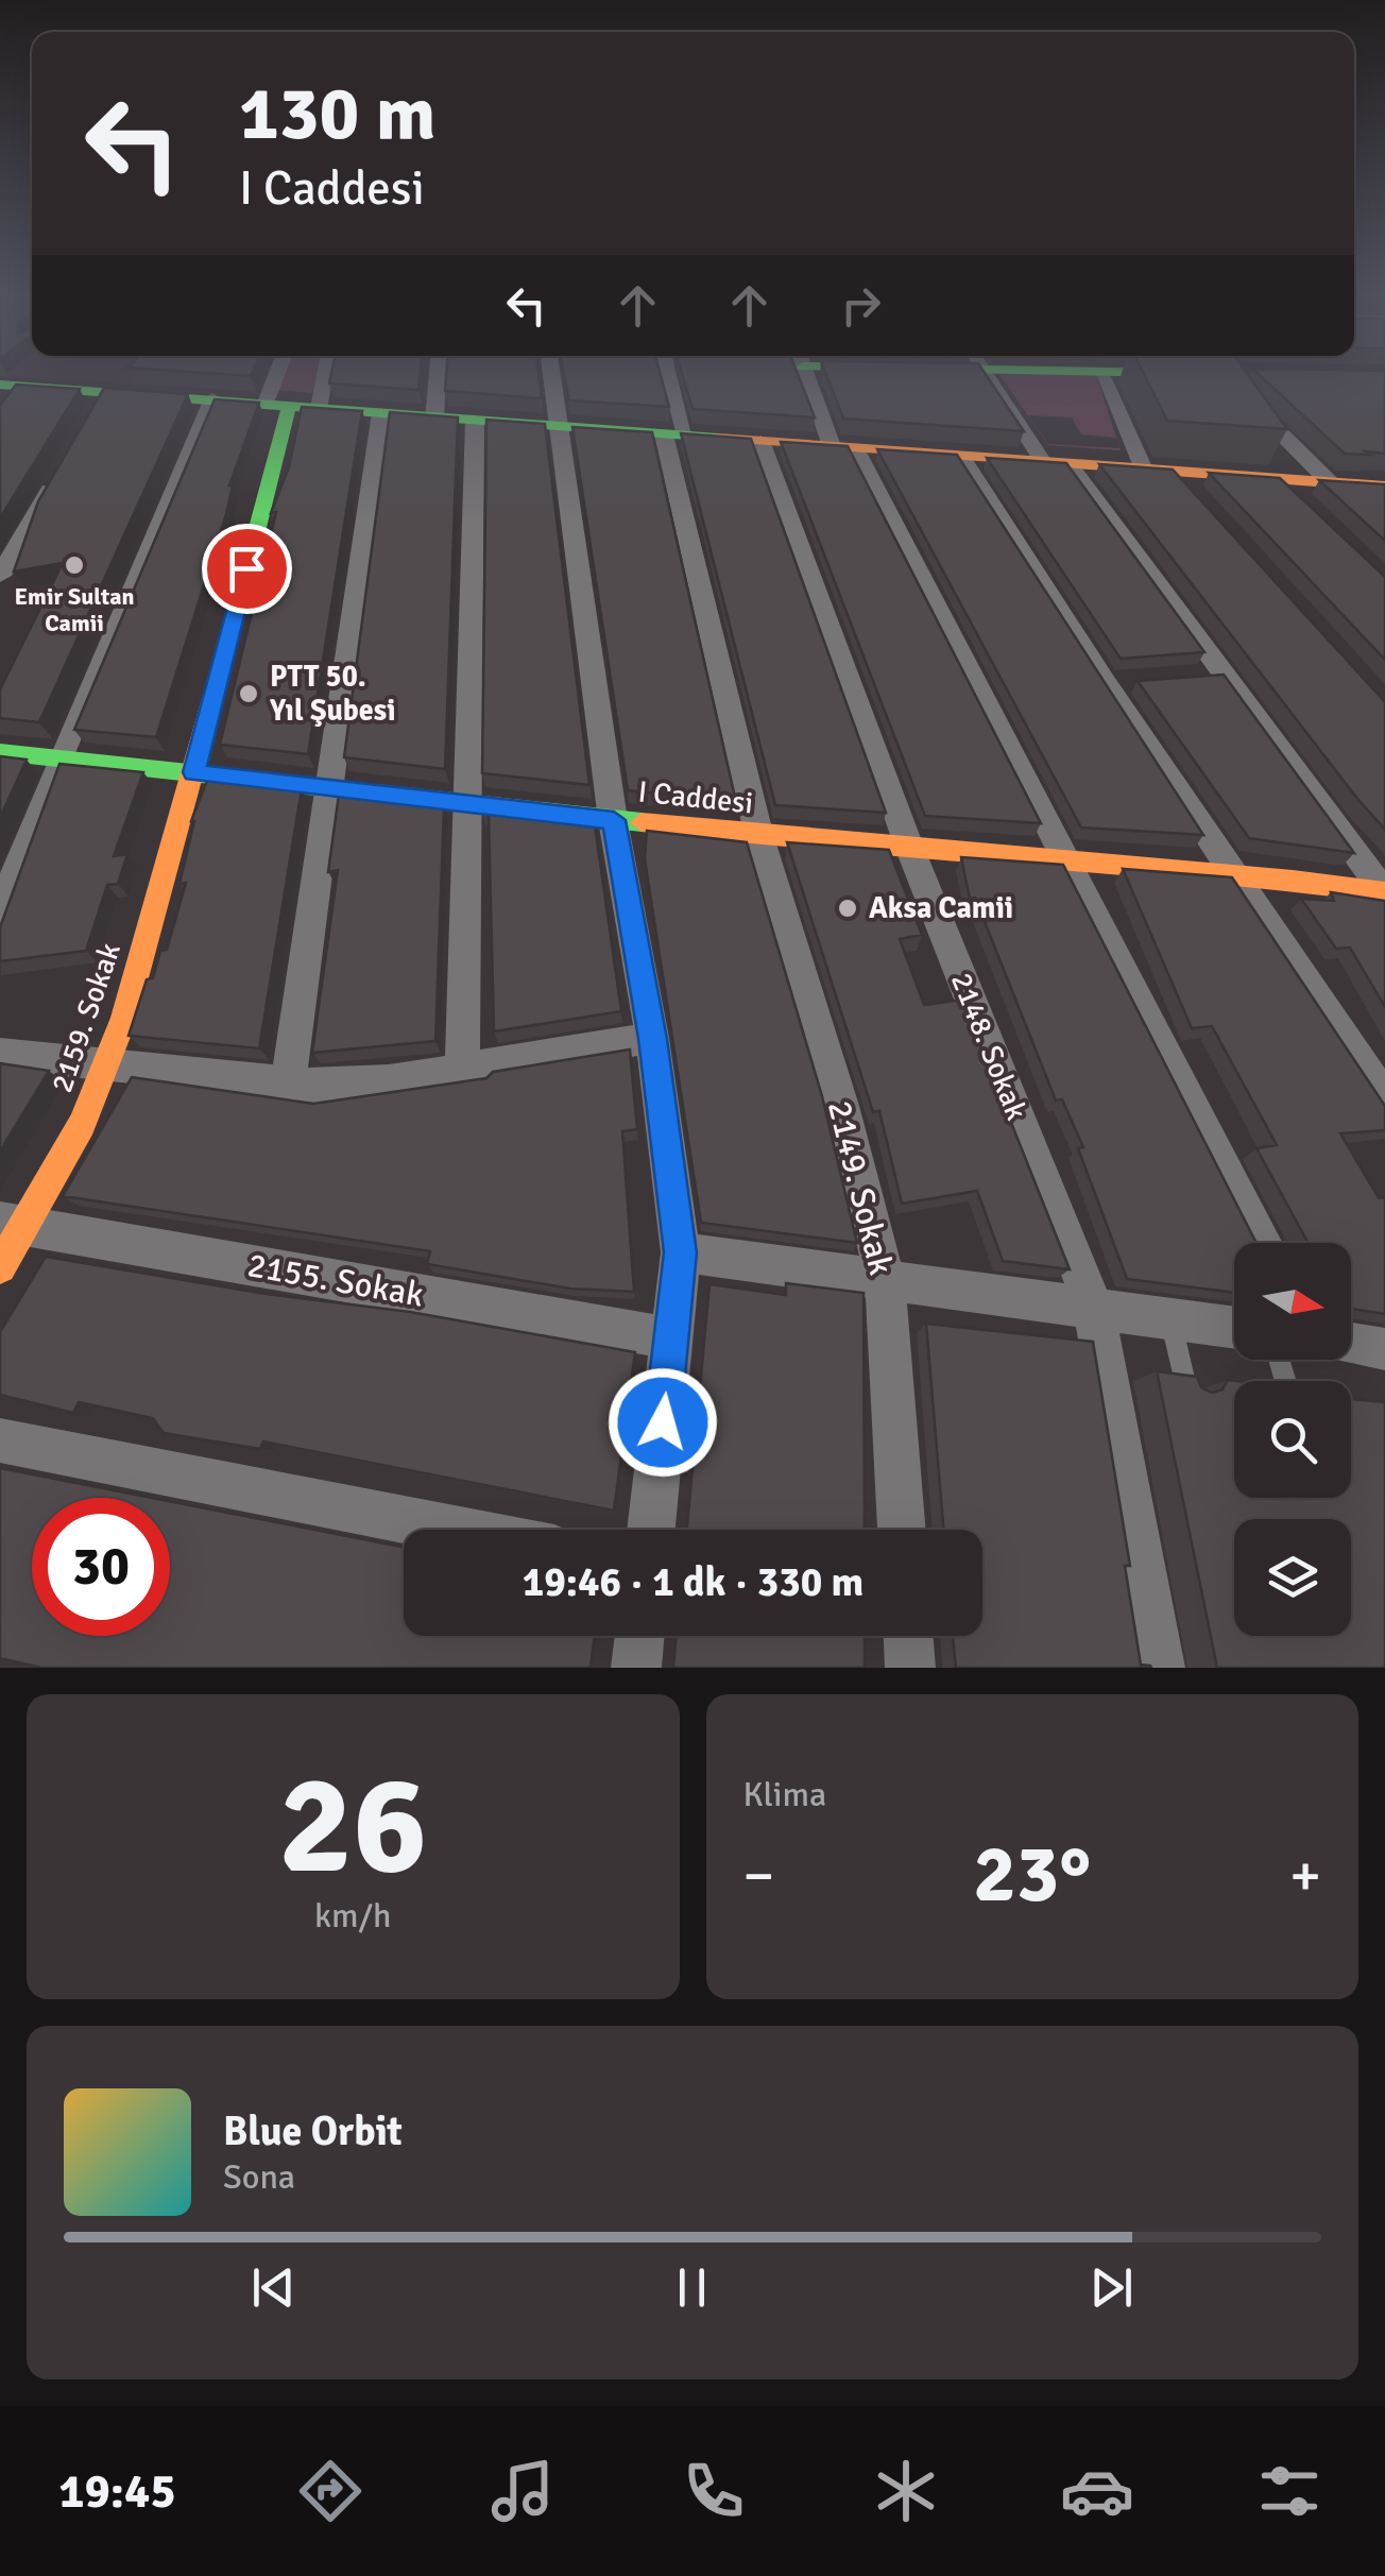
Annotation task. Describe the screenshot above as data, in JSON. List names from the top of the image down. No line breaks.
{"streets":{"street":["I Caddesi","2159. Sokak","2148. Sokak","2149. Sokak","2155. Sokak"]},"crossings":[["I Caddesi","2159. Sokak"],["I Caddesi","2148. Sokak"],["I Caddesi","2149. Sokak"],["2159. Sokak","2155. Sokak"]],"places":["Emir Sultan Camii","PTT 50. Yıl Şubesi","Aksa Camii"],"north":"right","page":{"turn":["130 m","I Caddesi"],"limit":"30","trip":"19:46 · 1 dk · 330 m","tile":[["26","km/h"],"Klima"],"heat":["−","23°","+"],"song":["Blue Orbit","Sona"],"tabs":"19:45"}}
